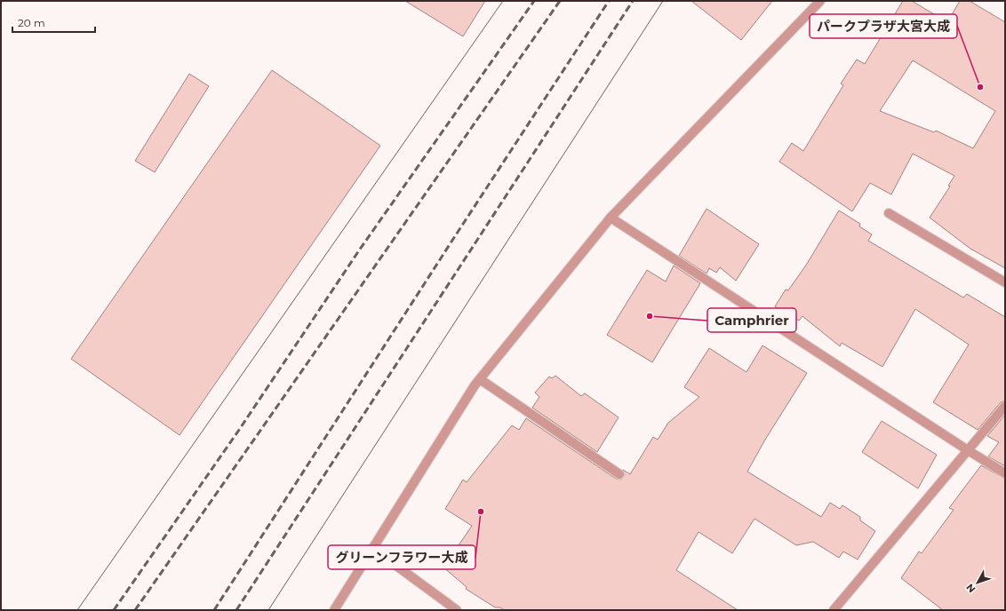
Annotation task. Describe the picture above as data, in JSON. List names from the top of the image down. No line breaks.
{"places":["パークプラザ大宮大成","Camphrier","グリーンフラワー大成"],"scale_bar":"20 m","north":"bottom left"}
